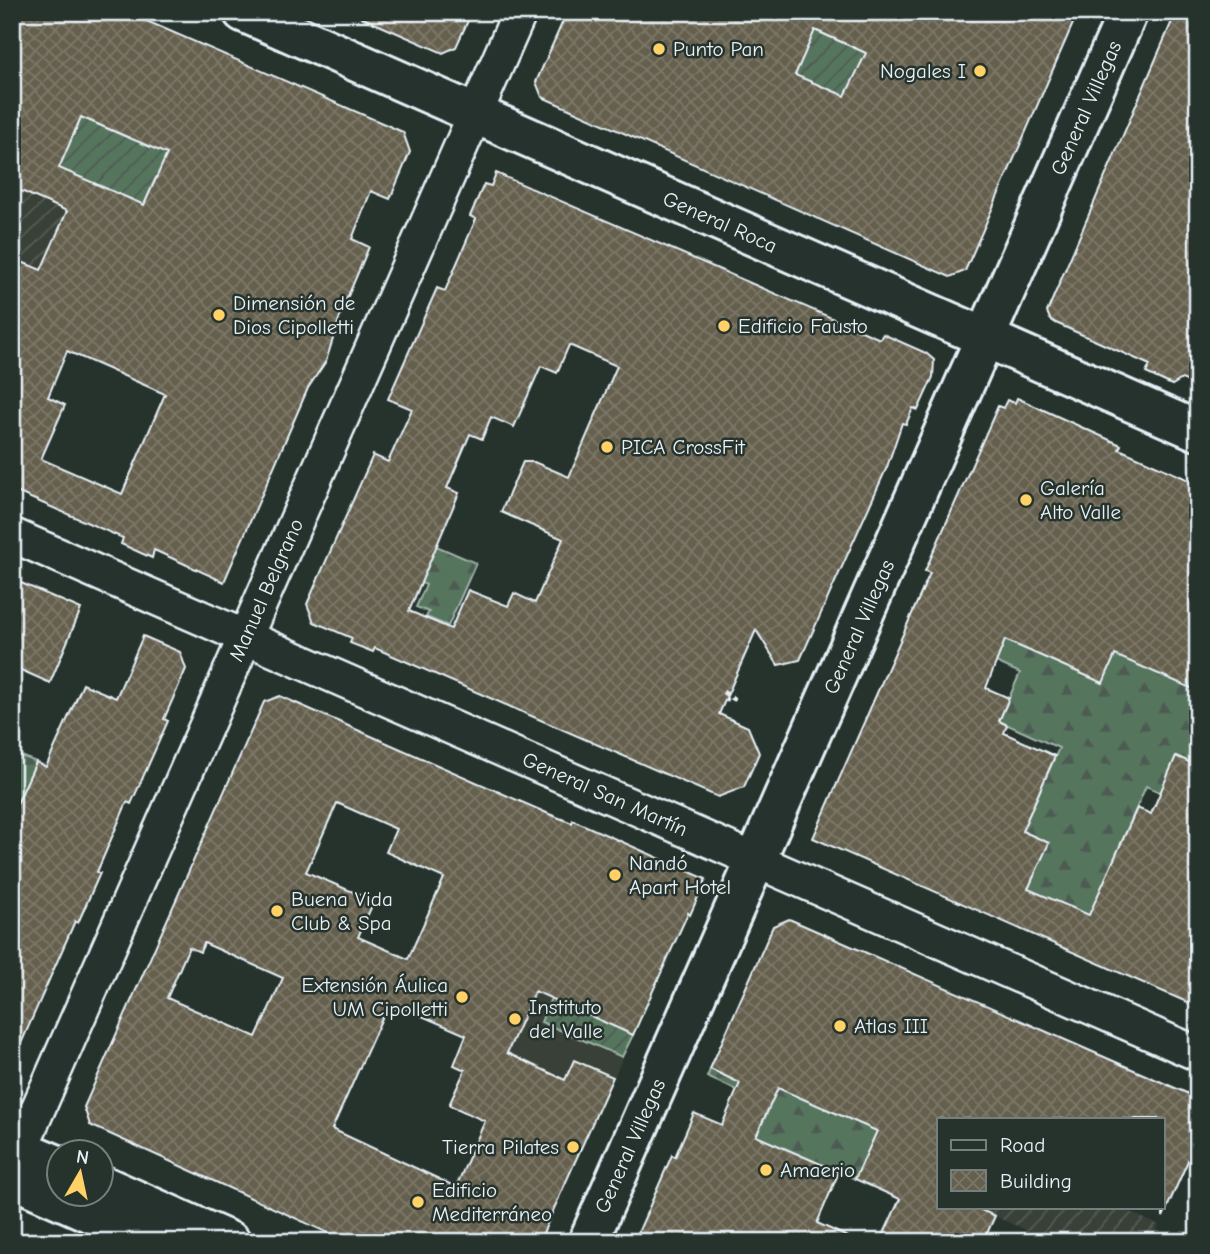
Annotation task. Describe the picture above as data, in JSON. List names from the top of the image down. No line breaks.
{"streets":{"street":["General Villegas","General Roca","Manuel Belgrano","General San Martín"]},"crossings":[["General Villegas","General Roca"],["General Villegas","General San Martín"],["General Roca","Manuel Belgrano"],["Manuel Belgrano","General San Martín"]],"places":["Punto Pan","Nogales I","Dimensión de Dios Cipolletti","Edificio Fausto","PICA CrossFit","Galería Alto Valle","Nandó Apart Hotel","Buena Vida Club & Spa","Extensión Áulica UM Cipolletti","Instituto del Valle","Atlas III","Tierra Pilates","Amaerio","Edificio Mediterráneo"],"legend":["Road","Building"],"north":"top"}
